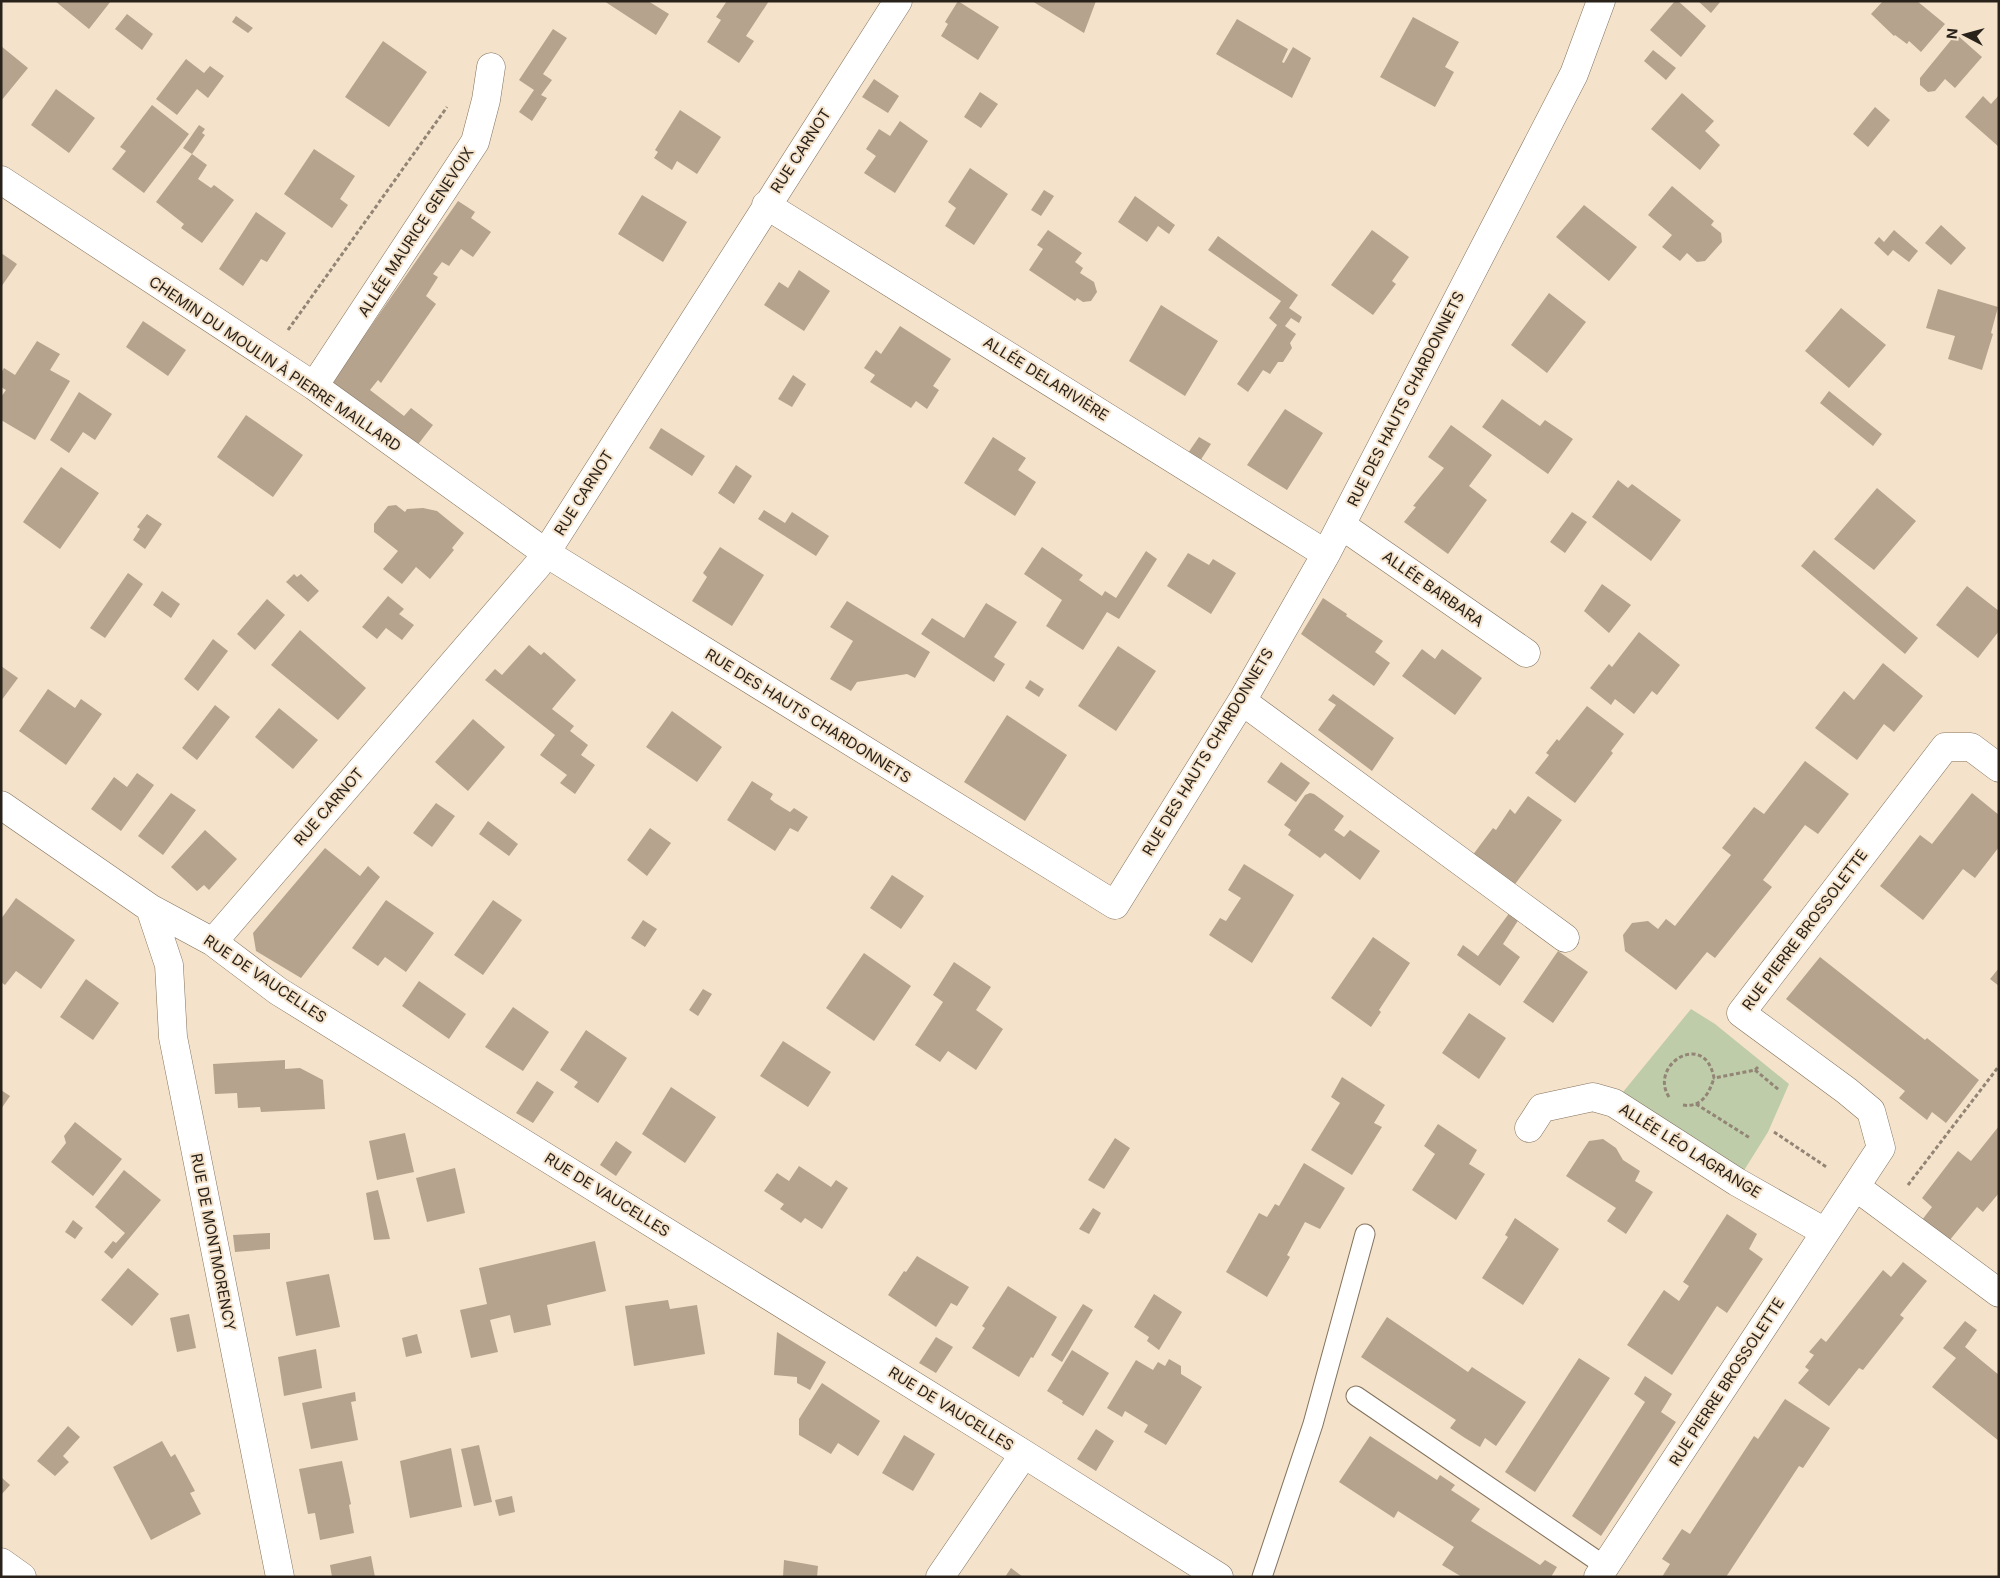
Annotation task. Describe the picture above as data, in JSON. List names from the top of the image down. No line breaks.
{"streets":{"street":["RUE CARNOT","ALLÉE MAURICE GENEVOIX","CHEMIN DU MOULIN À PIERRE MAILLARD","ALLÉE DELARIVIÈRE","RUE DES HAUTS CHARDONNETS","ALLÉE BARBARA","RUE PIERRE BROSSOLETTE","RUE DE VAUCELLES","ALLÉE LÉO LAGRANGE","RUE DE MONTMORENCY"]},"crossings":[["RUE CARNOT","CHEMIN DU MOULIN À PIERRE MAILLARD"],["RUE CARNOT","ALLÉE DELARIVIÈRE"],["RUE CARNOT","RUE DES HAUTS CHARDONNETS"],["RUE CARNOT","RUE DE VAUCELLES"],["ALLÉE MAURICE GENEVOIX","CHEMIN DU MOULIN À PIERRE MAILLARD"],["CHEMIN DU MOULIN À PIERRE MAILLARD","RUE DES HAUTS CHARDONNETS"],["ALLÉE DELARIVIÈRE","RUE DES HAUTS CHARDONNETS"],["RUE DES HAUTS CHARDONNETS","ALLÉE BARBARA"],["RUE PIERRE BROSSOLETTE","ALLÉE LÉO LAGRANGE"],["RUE DE VAUCELLES","RUE DE MONTMORENCY"]],"north":"left"}
